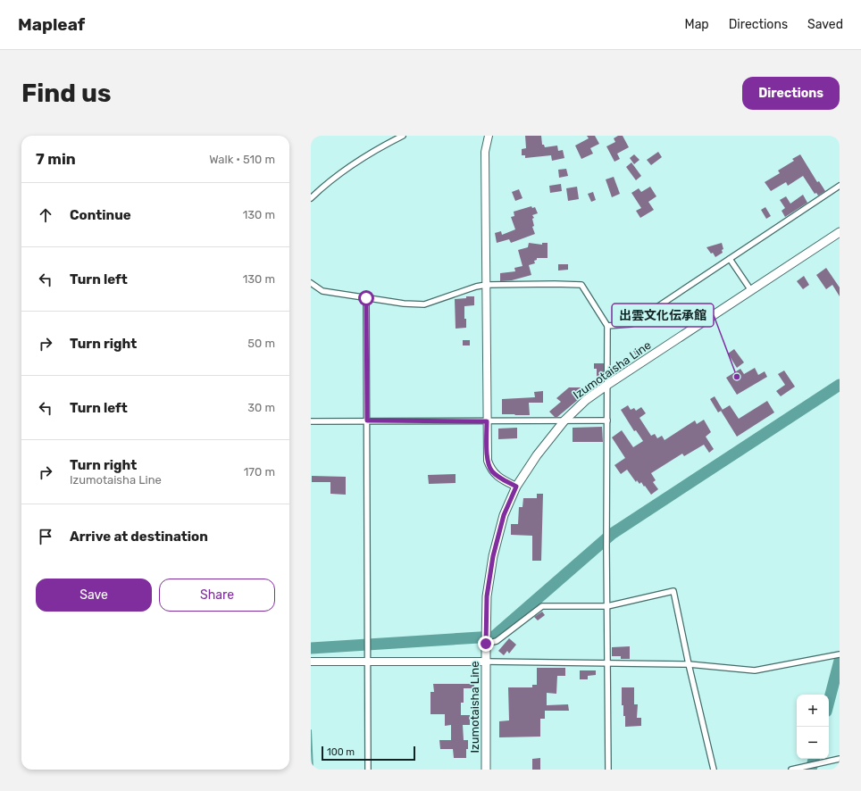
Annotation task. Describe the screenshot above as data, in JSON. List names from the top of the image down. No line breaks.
{"streets":{"main road":["Izumotaisha Line"]},"places":["出雲文化伝承館"],"scale_bar":"100 m","page":{"header":"Mapleaf","nav":["Map","Directions","Saved"],"buttons":["Directions",["Save","Share"]],"title":"Find us","heading":["7 min","Walk · 510 m"],"list":[["Continue","130 m"],["Turn left","130 m"],["Turn right","50 m"],["Turn left","30 m"],["Turn right","Izumotaisha Line","170 m"],"Arrive at destination"],"map_buttons":["+","−"],"scale":"100 m"}}
